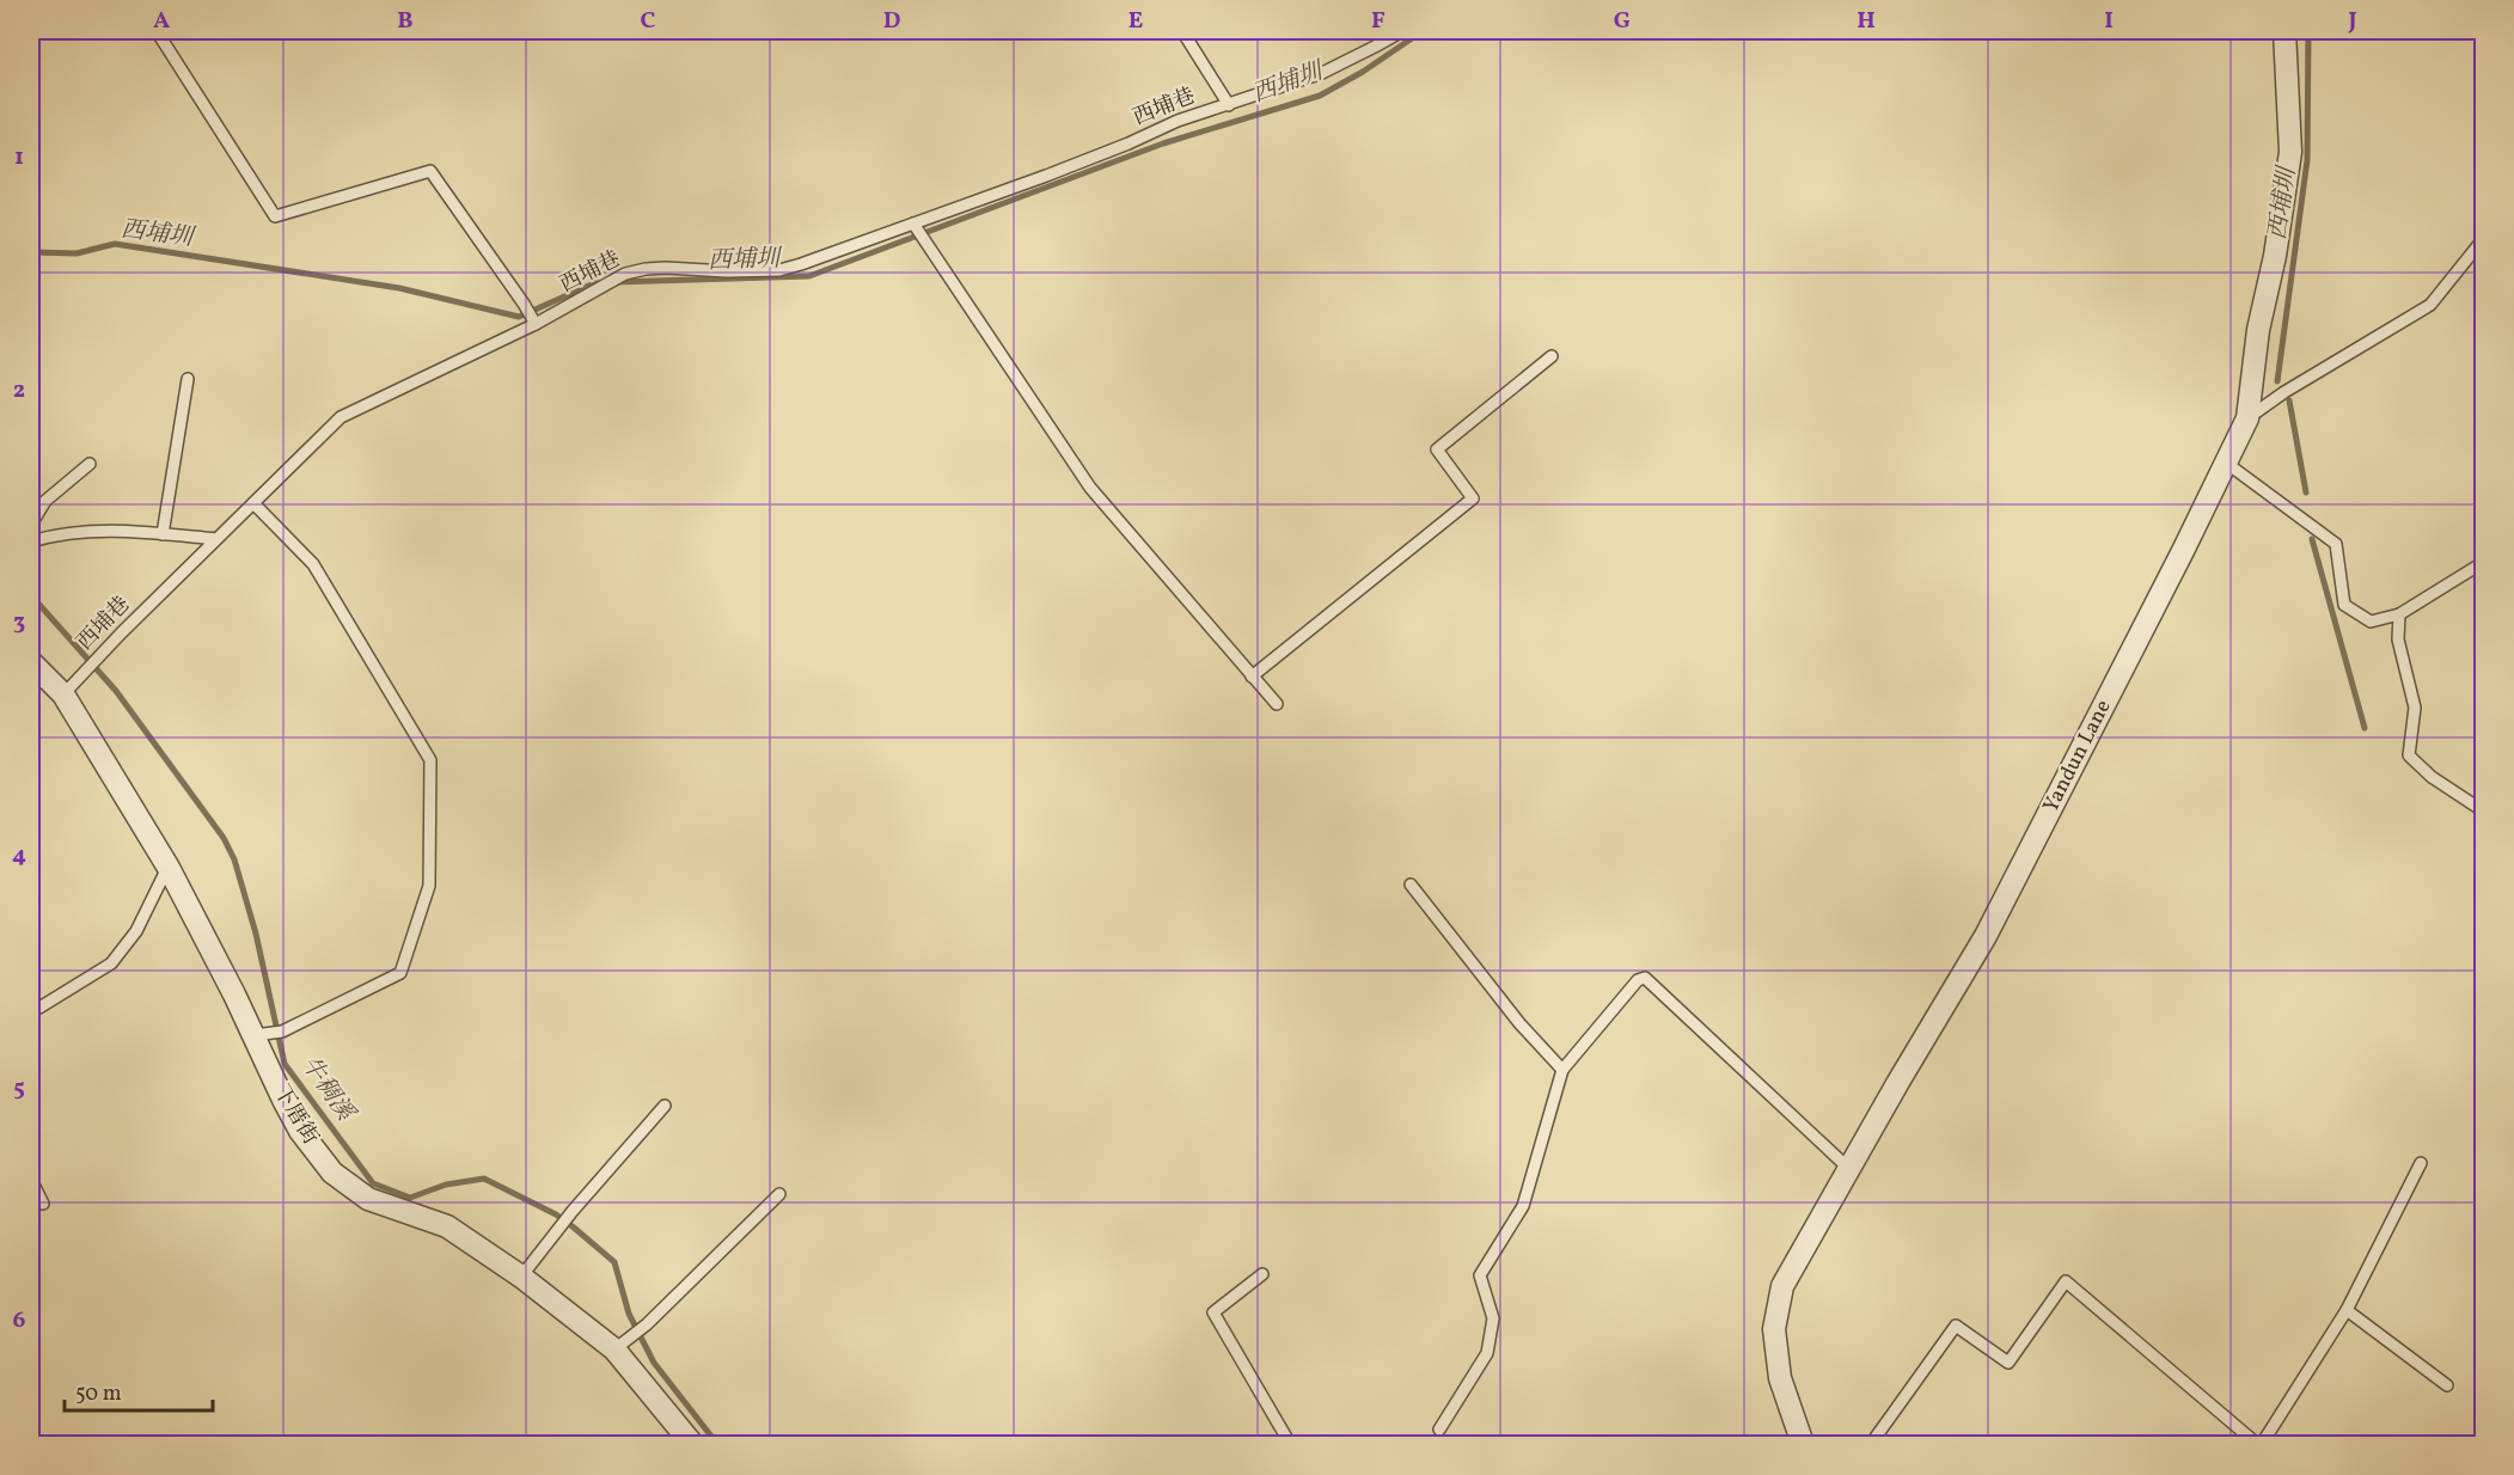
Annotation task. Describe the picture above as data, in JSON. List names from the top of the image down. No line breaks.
{"streets":{"street":["Yandun Lane","下厝街"],"lane":["西埔巷"]},"crossings":[["西埔巷","下厝街"]],"water":["西埔圳","牛稠溪"],"scale_bar":"50 m","grid":{"columns":["A","B","C","D","E","F","G","H","I","J"],"rows":["1","2","3","4","5","6"]}}
